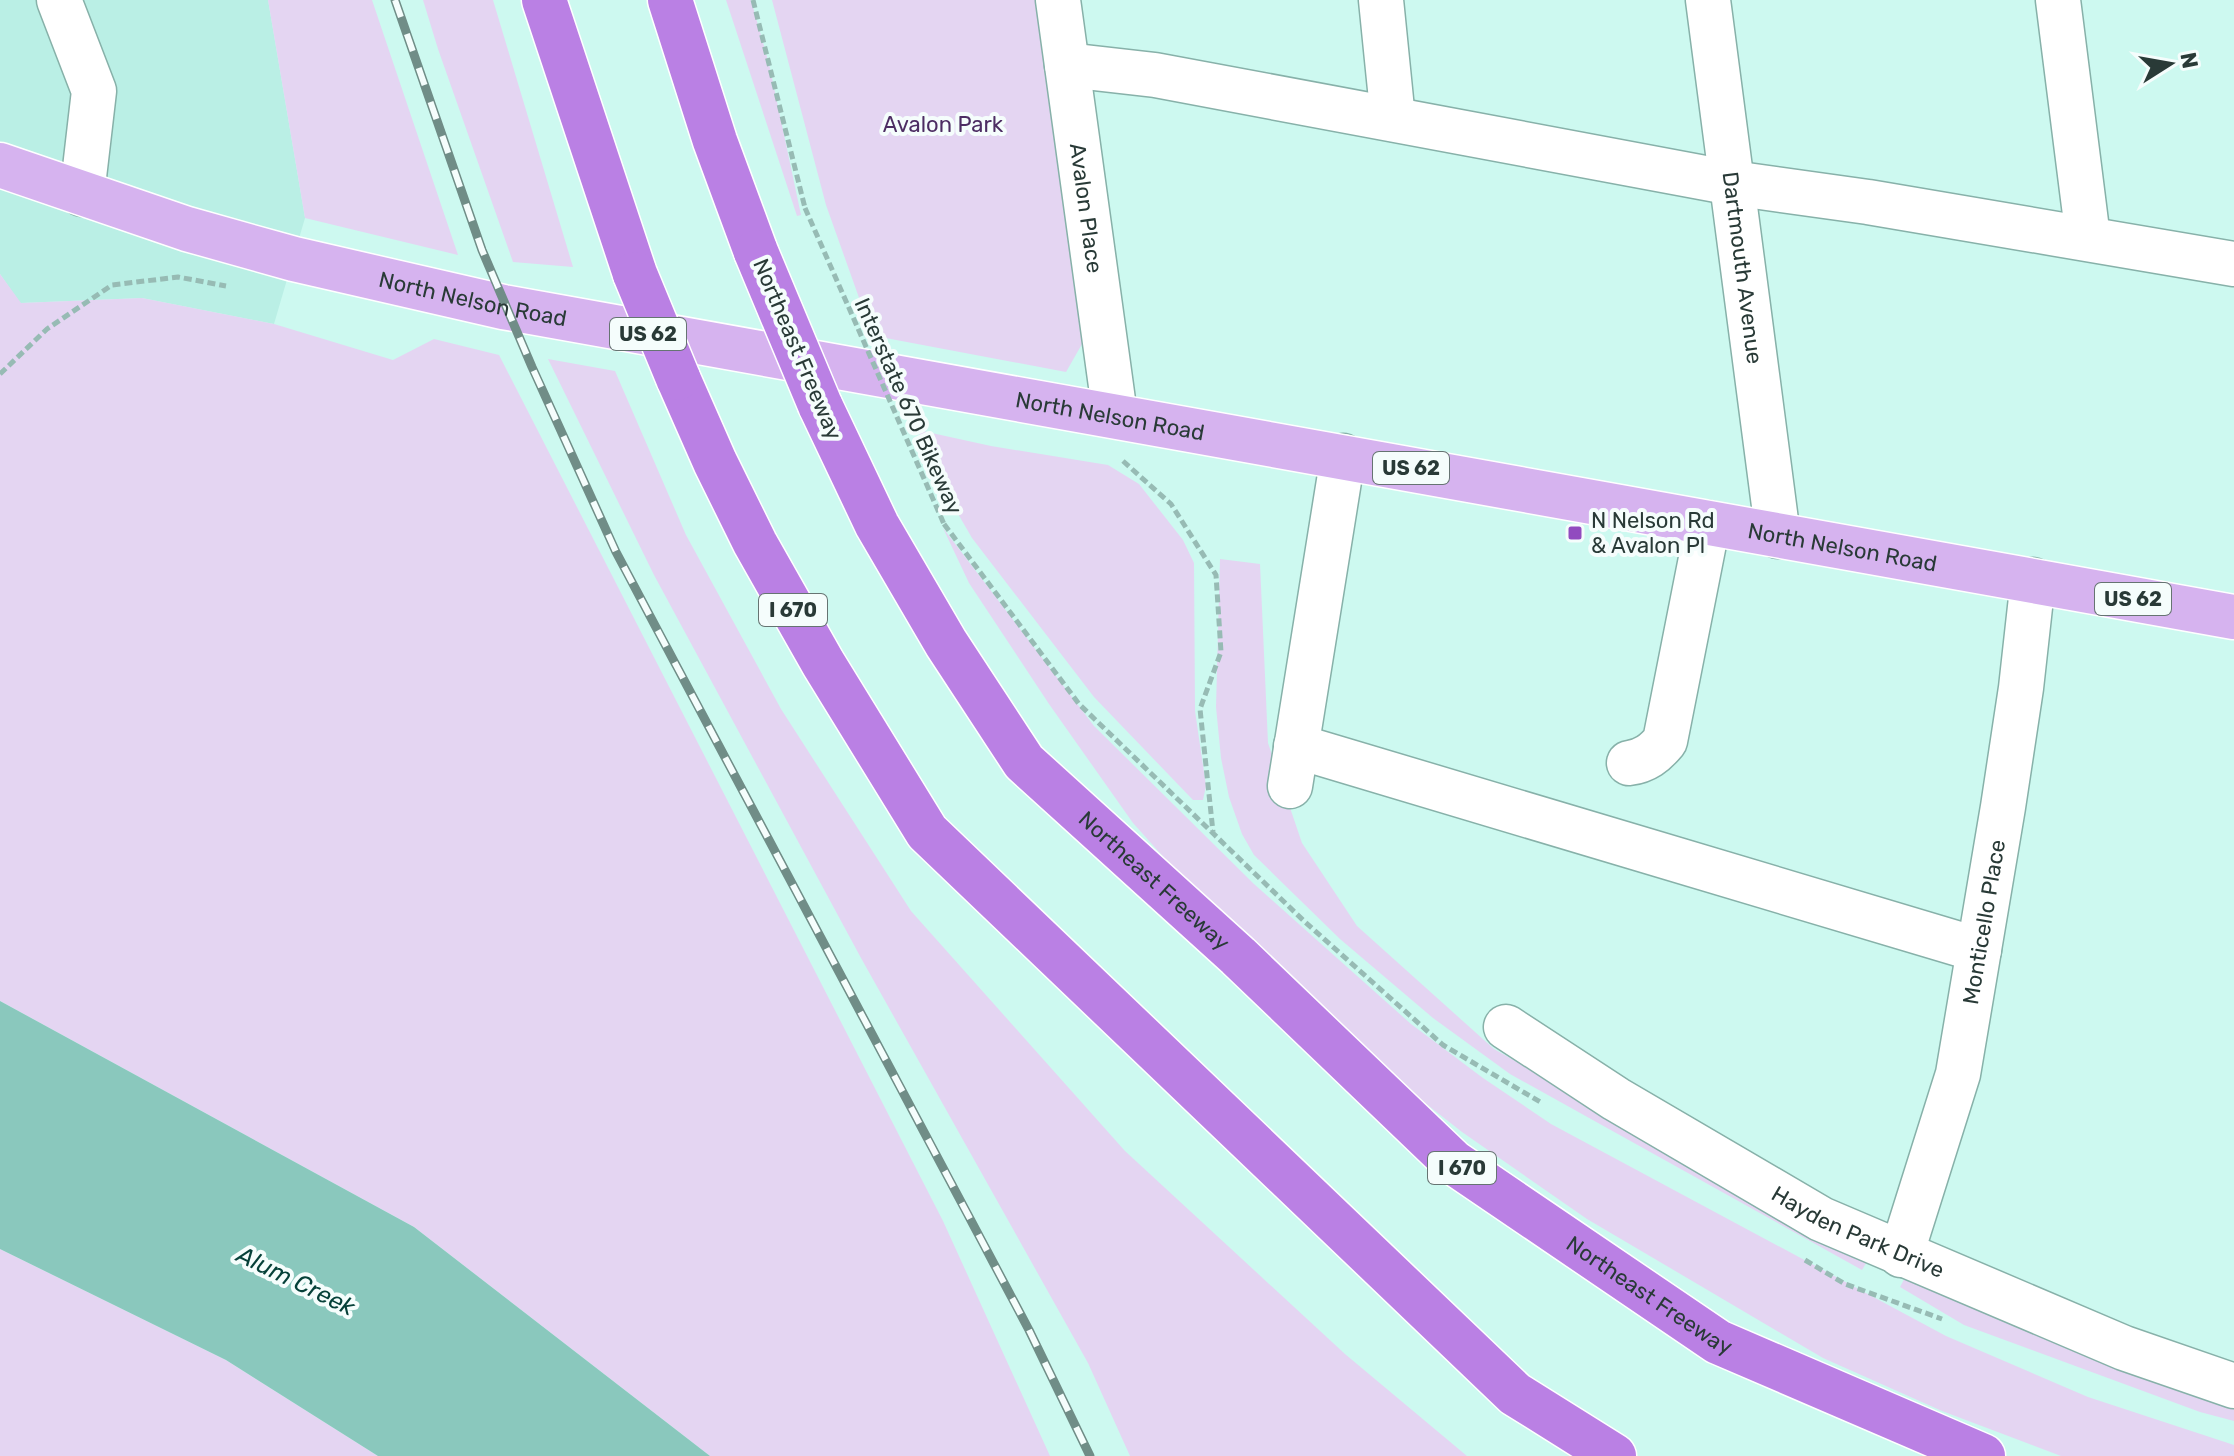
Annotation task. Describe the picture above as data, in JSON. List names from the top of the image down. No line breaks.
{"streets":{"highway":["Northeast Freeway","I 670"],"main road":["North Nelson Road","US 62"],"street":["Avalon Place","Dartmouth Avenue","Monticello Place","Hayden Park Drive"],"path":["Interstate 670 Bikeway"]},"crossings":[["Avalon Place","North Nelson Road"],["Dartmouth Avenue","North Nelson Road"],["North Nelson Road","Monticello Place"],["Monticello Place","Hayden Park Drive"]],"water":["Alum Creek"],"parks":["Avalon Park"],"places":{"transit":["N Nelson Rd & Avalon Pl"]},"north":"right"}
